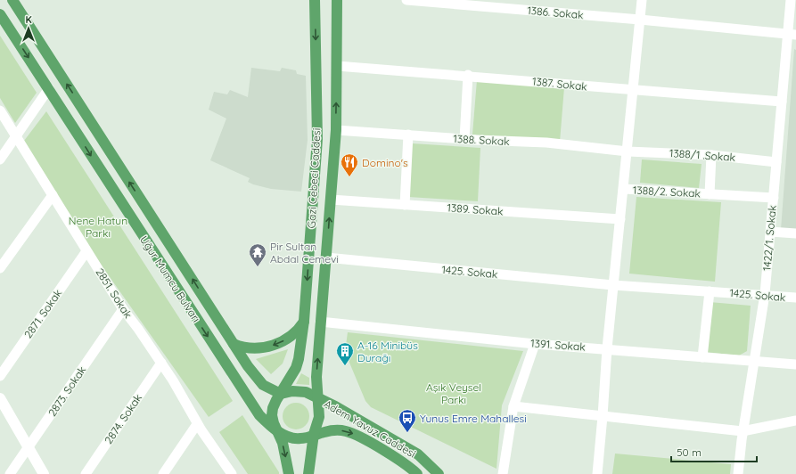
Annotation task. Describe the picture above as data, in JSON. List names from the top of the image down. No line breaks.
{"streets":{"main road":["Gazi Cebeci Caddesi","Uğur Mumcu Bulvarı","Adem Yavuz Caddesi"],"street":["1386. Sokak","1387. Sokak","1388. Sokak","1388/1 .Sokak","1388/2. Sokak","1389. Sokak","1422/1. Sokak","1425. Sokak","2851. Sokak","2871. Sokak","1391. Sokak","2873. Sokak","2874. Sokak"]},"crossings":[["1386. Sokak","1422/1. Sokak"],["1387. Sokak","Gazi Cebeci Caddesi"],["1387. Sokak","1422/1. Sokak"],["1388. Sokak","1388/1 .Sokak"],["1388. Sokak","Gazi Cebeci Caddesi"],["1388/1 .Sokak","1388/2. Sokak"],["1388/1 .Sokak","1422/1. Sokak"],["Gazi Cebeci Caddesi","1389. Sokak"],["Gazi Cebeci Caddesi","1425. Sokak"],["Gazi Cebeci Caddesi","Uğur Mumcu Bulvarı"],["Gazi Cebeci Caddesi","1391. Sokak"],["Gazi Cebeci Caddesi","Adem Yavuz Caddesi"],["1388/2. Sokak","1422/1. Sokak"],["1422/1. Sokak","1425. Sokak"],["1422/1. Sokak","1391. Sokak"],["Uğur Mumcu Bulvarı","Adem Yavuz Caddesi"],["2851. Sokak","2871. Sokak"],["2851. Sokak","2873. Sokak"],["2851. Sokak","2874. Sokak"]],"parks":["Nene Hatun Parkı","Aşık Veysel Parkı"],"places":{"restaurant":["Domino's"],"temple":["Pir Sultan Abdal Cemevi"],"building":["A-16 Minibüs Durağı"],"bus stop":["Yunus Emre Mahallesi"]},"scale_bar":"50 m","north":"top"}
